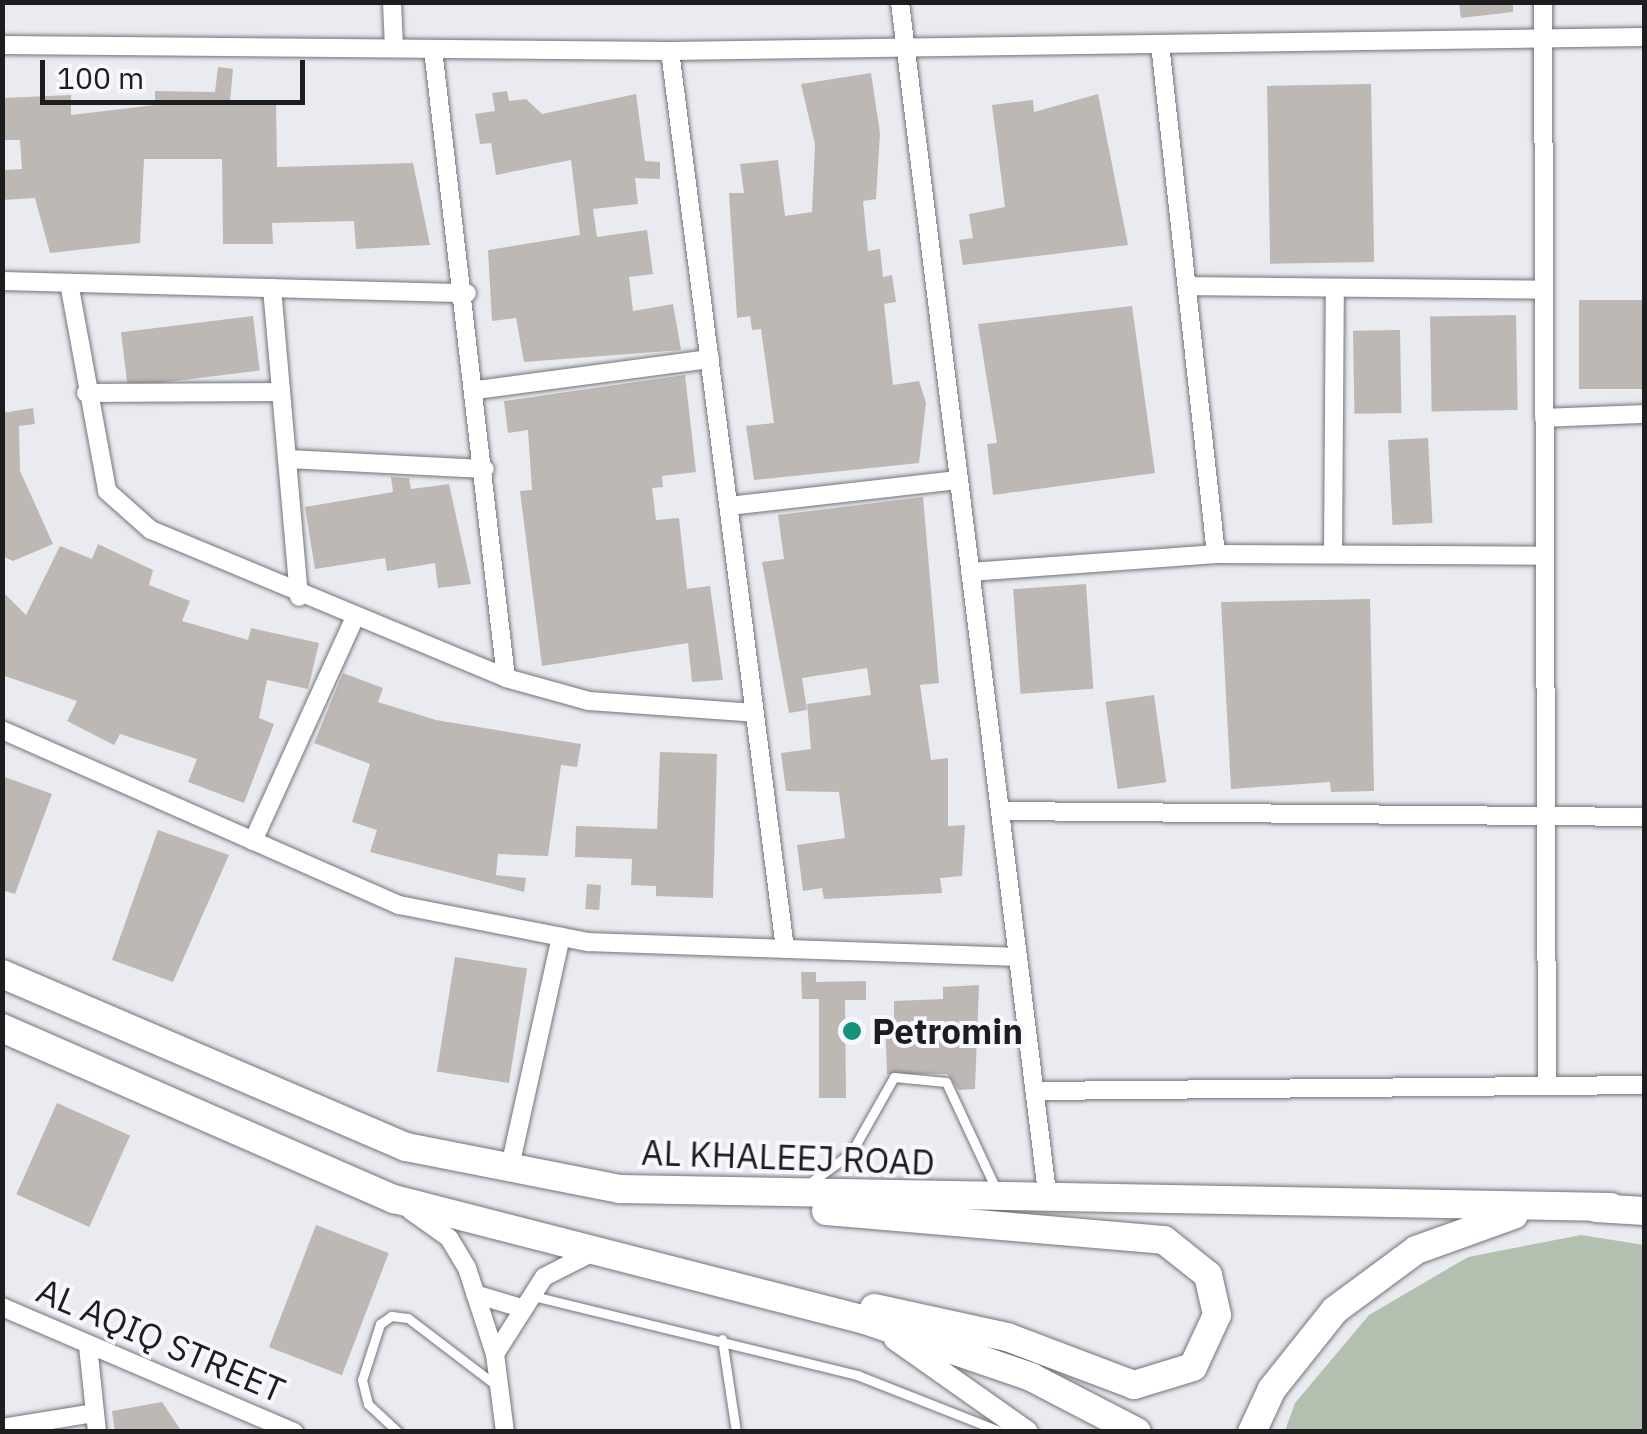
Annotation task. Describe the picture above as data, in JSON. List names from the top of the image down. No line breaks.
{"streets":{"main road":["AL KHALEEJ ROAD"],"street":["AL AQIQ STREET"]},"places":["Petromin"],"scale_bar":"100 m"}
